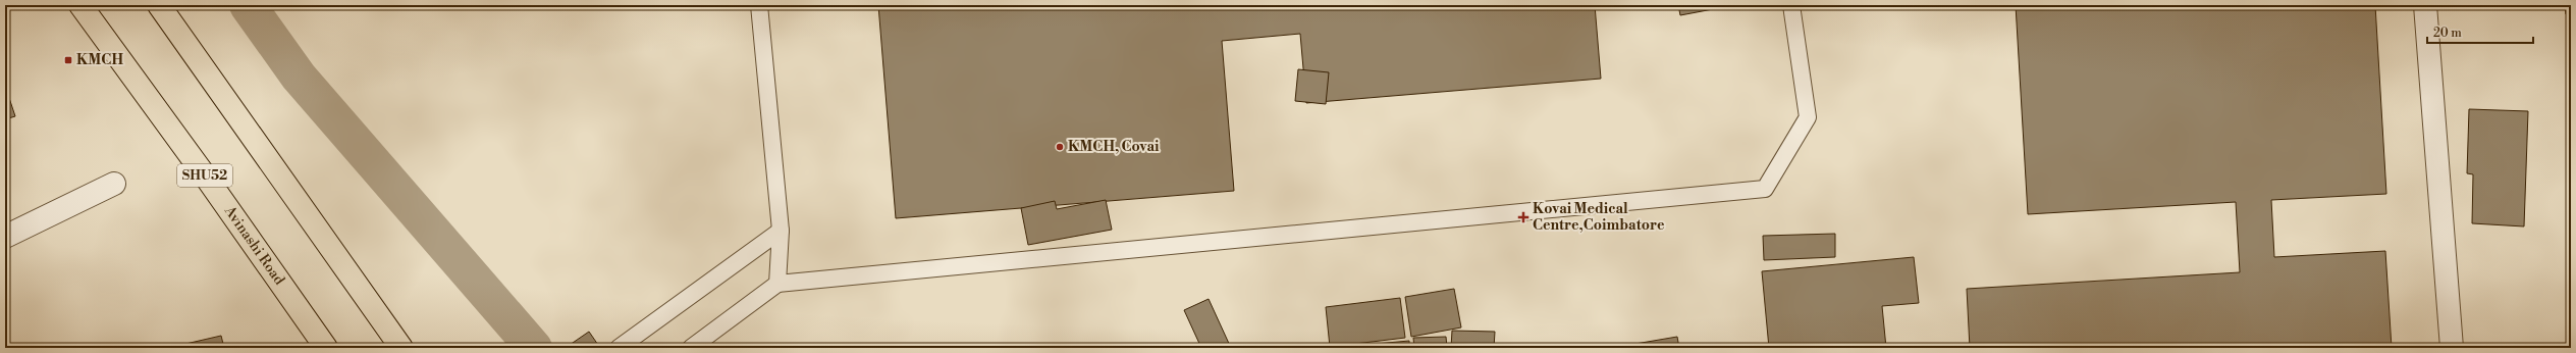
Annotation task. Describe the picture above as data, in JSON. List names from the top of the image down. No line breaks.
{"streets":{"main road":["SHU52","Avinashi Road"]},"places":{"transit":["KMCH"],"other":["KMCH, Covai"],"health":["Kovai Medical Centre,Coimbatore"]},"scale_bar":"20 m"}
